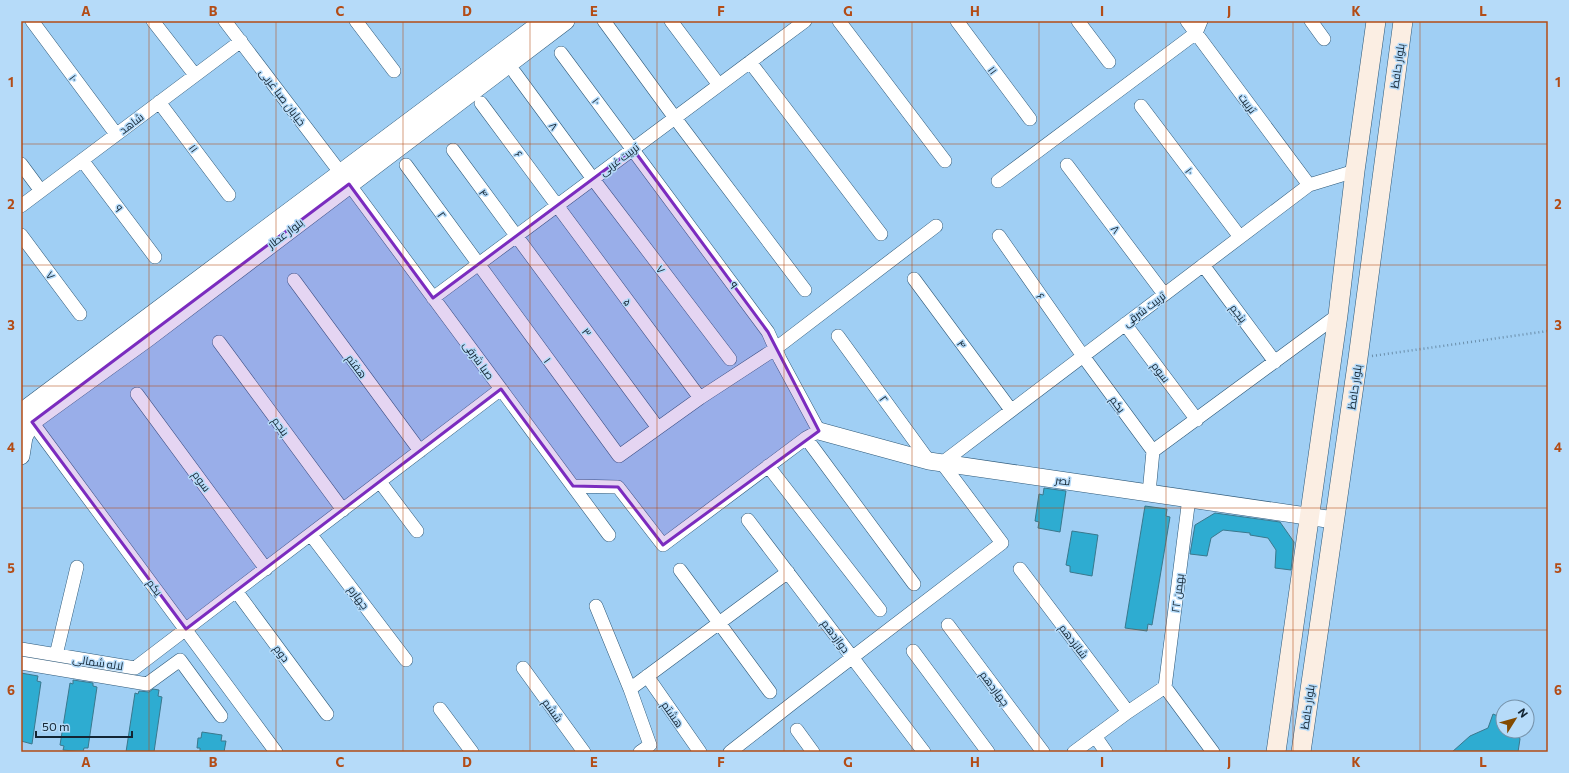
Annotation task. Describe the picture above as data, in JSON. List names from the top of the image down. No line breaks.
{"streets":{"main road":["بلوار حافظ"],"street":["۱۱","۱۰","خیابان صبا غربی","تربیت","شاهد","۸","۶","تربیت غربی","۴","۹","۲","بلوار عطار","۷","۵","تربیت شرقی","پنجم","۳","صبا شرقی","۱","هفتم","سوم","یکم","نصر","۲۲ بهمن","چهارم","دوازدهم","شانزدهم","دوم","لاله شمالی","چهاردهم","ششم","هشتم"]},"crossings":[["بلوار حافظ","نصر"],["۱۱","شاهد"],["۱۰","شاهد"],["۱۰","تربیت غربی"],["۱۰","۹"],["۱۰","تربیت شرقی"],["خیابان صبا غربی","شاهد"],["خیابان صبا غربی","بلوار عطار"],["خیابان صبا غربی","صبا شرقی"],["تربیت","تربیت شرقی"],["شاهد","۹"],["۸","تربیت غربی"],["۸","۷"],["۸","تربیت شرقی"],["۶","تربیت غربی"],["۶","۵"],["۶","تربیت شرقی"],["۶","یکم"],["تربیت غربی","۴"],["تربیت غربی","۹"],["تربیت غربی","۲"],["تربیت غربی","۷"],["تربیت غربی","۵"],["تربیت غربی","۳"],["تربیت غربی","صبا شرقی"],["تربیت غربی","۱"],["۴","تربیت شرقی"],["۴","۳"],["۹","نصر"],["۲","تربیت شرقی"],["۲","۱"],["۲","نصر"],["۲","دوازدهم"],["بلوار عطار","صبا شرقی"],["بلوار عطار","یکم"],["تربیت شرقی","پنجم"],["تربیت شرقی","سوم"],["تربیت شرقی","یکم"],["تربیت شرقی","نصر"],["پنجم","لاله شمالی"],["۳","۱"],["صبا شرقی","لاله شمالی"],["هفتم","لاله شمالی"],["سوم","لاله شمالی"],["یکم","لاله شمالی"],["نصر","۲۲ بهمن"],["چهارم","لاله شمالی"],["دوم","لاله شمالی"]],"scale_bar":"50 m","north":"top right","grid":{"columns":["A","B","C","D","E","F","G","H","I","J","K","L"],"rows":["1","2","3","4","5","6"]}}
